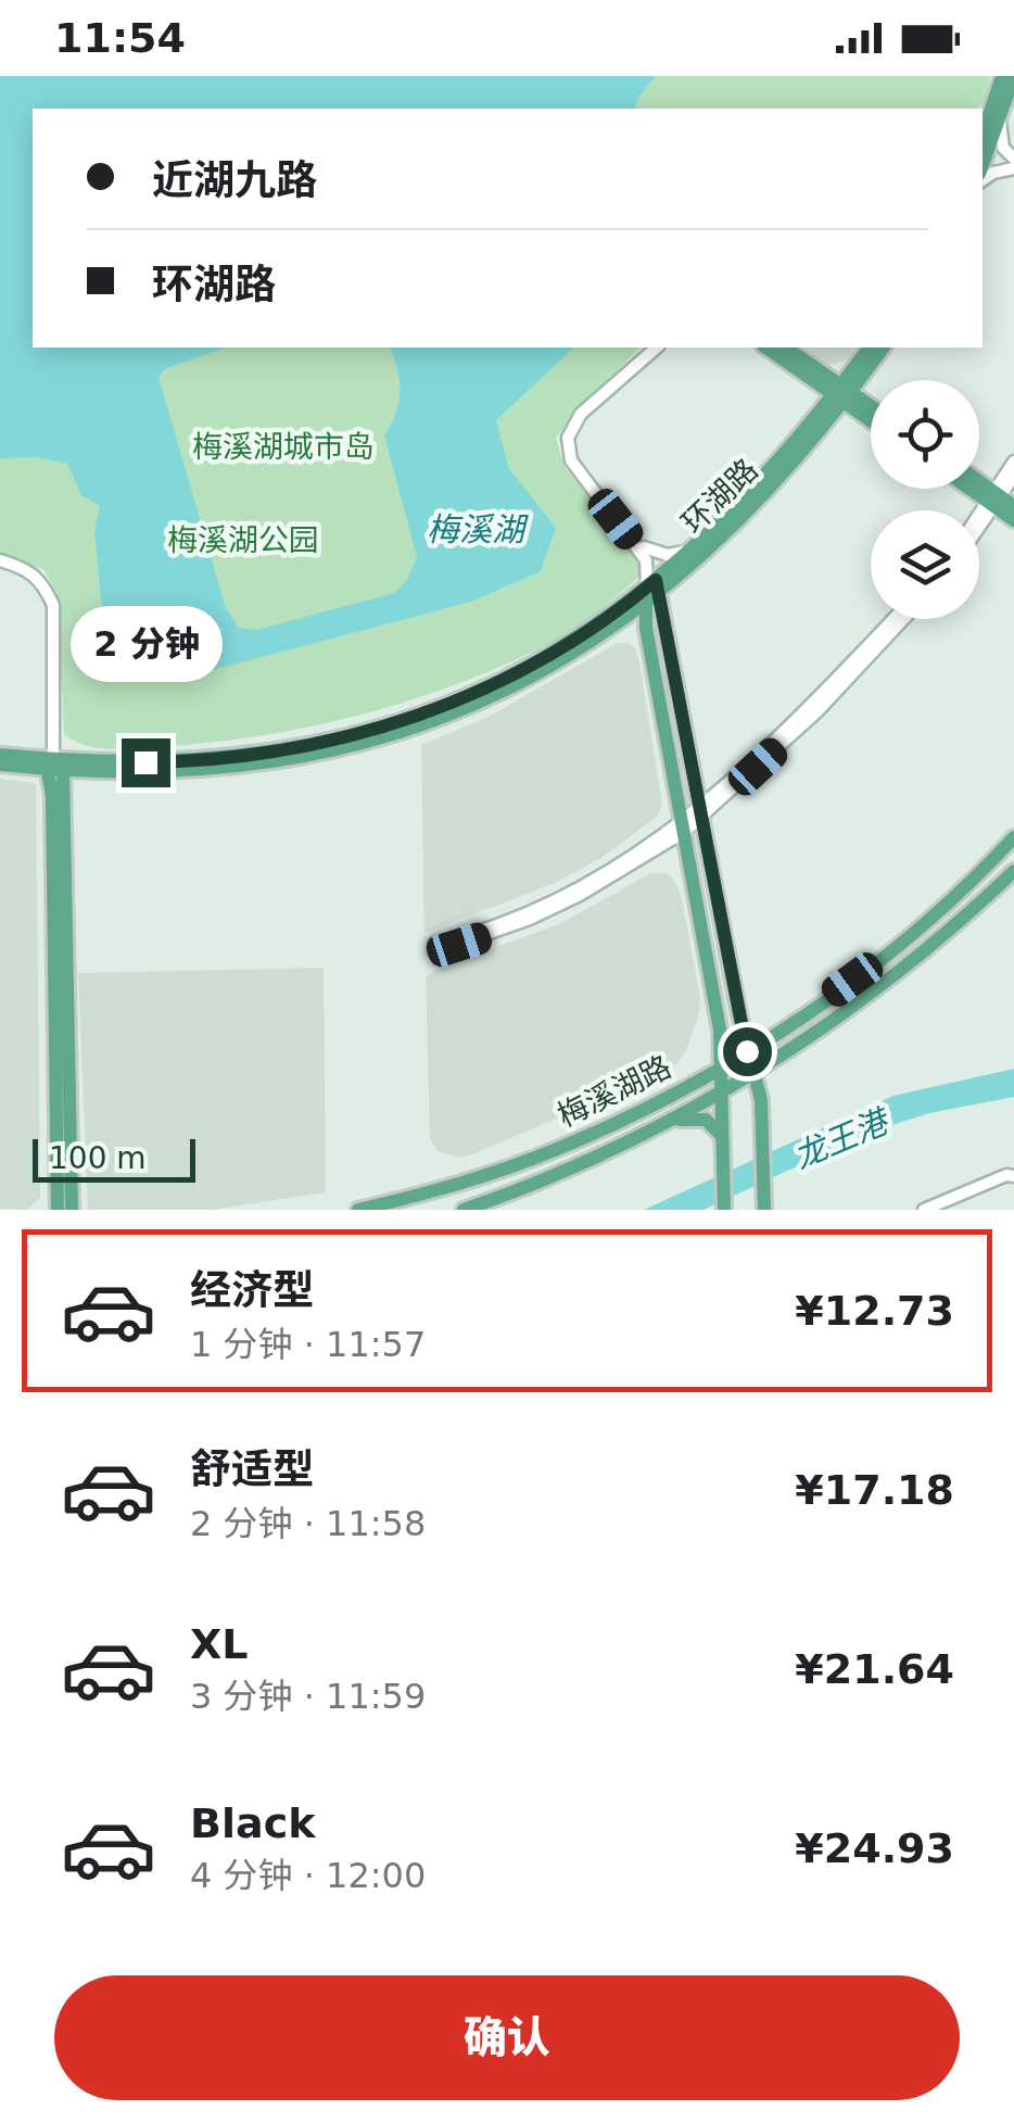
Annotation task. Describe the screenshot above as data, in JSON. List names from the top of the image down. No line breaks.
{"streets":{"main road":["环湖路","梅溪湖路"]},"water":["梅溪湖","龙王港"],"parks":["梅溪湖城市岛","梅溪湖公园"],"scale_bar":"100 m","page":{"status":"11:54","banner":["近湖九路","环湖路"],"bubble":"2 分钟","scale":"100 m","list":[{"name":"经济型","note":"1 分钟 · 11:57","value":"¥12.73"},{"name":"舒适型","note":"2 分钟 · 11:58","value":"¥17.18"},{"name":"XL","note":"3 分钟 · 11:59","value":"¥21.64"},{"name":"Black","note":"4 分钟 · 12:00","value":"¥24.93"}],"buttons":"确认"}}
